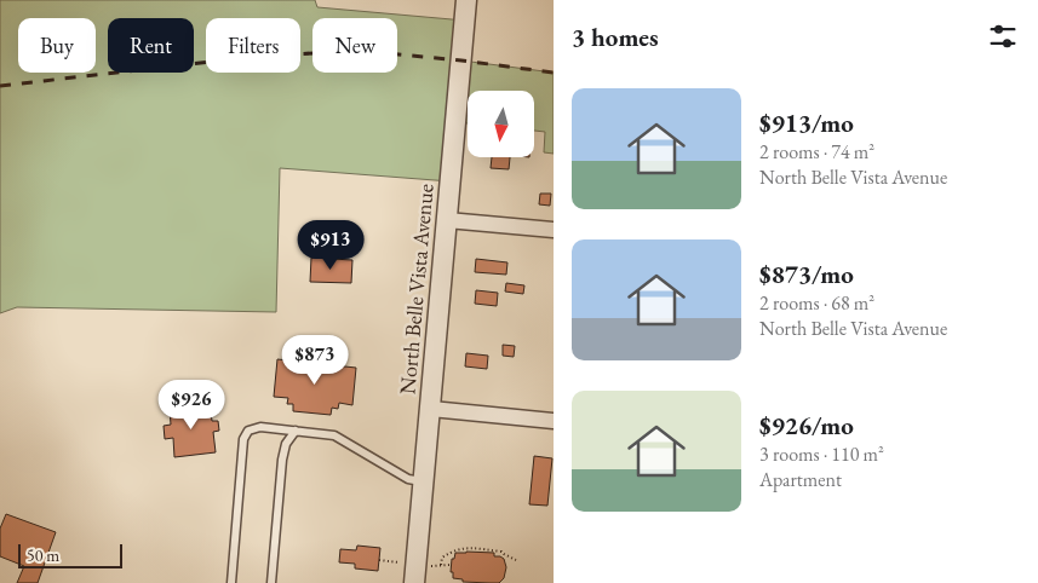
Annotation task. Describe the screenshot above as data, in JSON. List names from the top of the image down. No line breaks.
{"streets":{"street":["North Belle Vista Avenue"]},"scale_bar":"50 m","north":"bottom","page":{"heading":"3 homes","chip":["Buy","Rent","Filters","New"],"list":[{"name":"$913/mo","note":"2 rooms · 74 m² · North Belle Vista Avenue"},{"name":"$873/mo","note":"2 rooms · 68 m² · North Belle Vista Avenue"},{"name":"$926/mo","note":"3 rooms · 110 m² · Apartment"}],"price":["$913","$873","$926"],"scale":"50 m"}}
